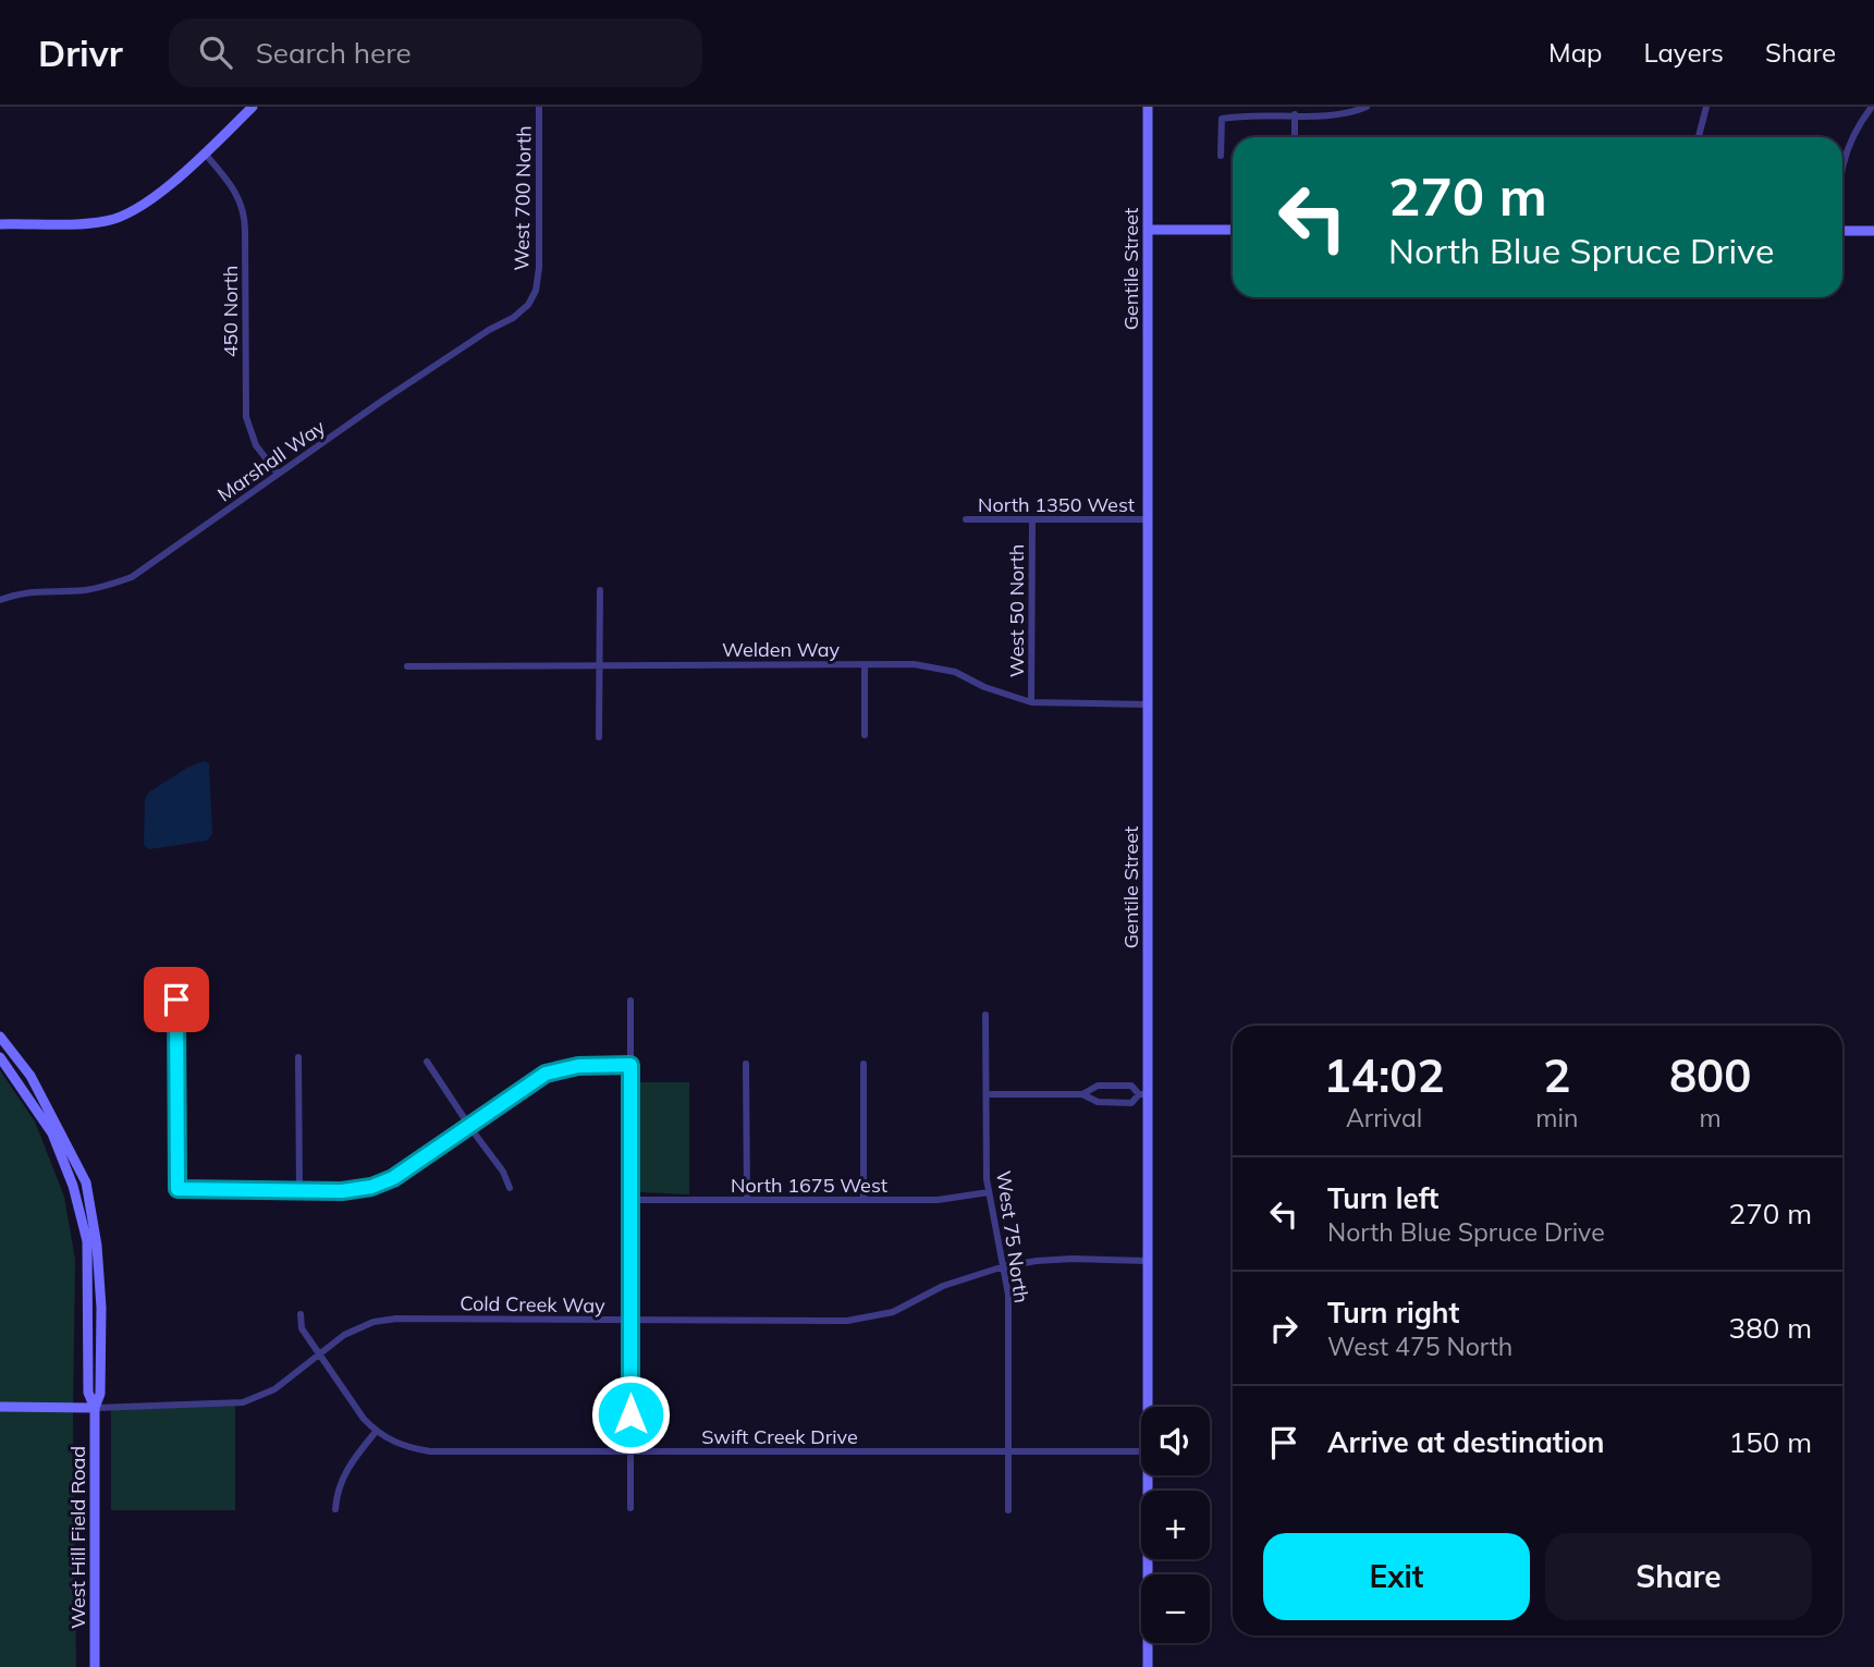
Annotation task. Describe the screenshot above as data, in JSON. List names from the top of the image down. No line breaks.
{"streets":{"main road":["Gentile Street","West Hill Field Road"],"street":["West 700 North","450 North","Marshall Way","North 1350 West","West 50 North","Welden Way","North 1675 West","West 75 North","Cold Creek Way","Swift Creek Drive"]},"crossings":[["West 700 North","Marshall Way"],["Gentile Street","North 1350 West"],["Gentile Street","Welden Way"],["Gentile Street","Cold Creek Way"],["450 North","Marshall Way"],["North 1350 West","West 50 North"],["West 50 North","Welden Way"],["North 1675 West","West 75 North"],["West 75 North","Cold Creek Way"],["West 75 North","Swift Creek Drive"],["Cold Creek Way","West Hill Field Road"]],"page":{"header":"Drivr","search":"Search here","nav":["Map","Layers","Share"],"turn":["270 m","North Blue Spruce Drive"],"eta":["14:02","Arrival","2","min","800","m"],"list":[{"name":"Turn left","note":"North Blue Spruce Drive","value":"270 m"},{"name":"Turn right","note":"West 475 North","value":"380 m"},{"name":"Arrive at destination","value":"150 m"}],"map_buttons":["+","−"],"buttons":["Exit","Share"]}}
